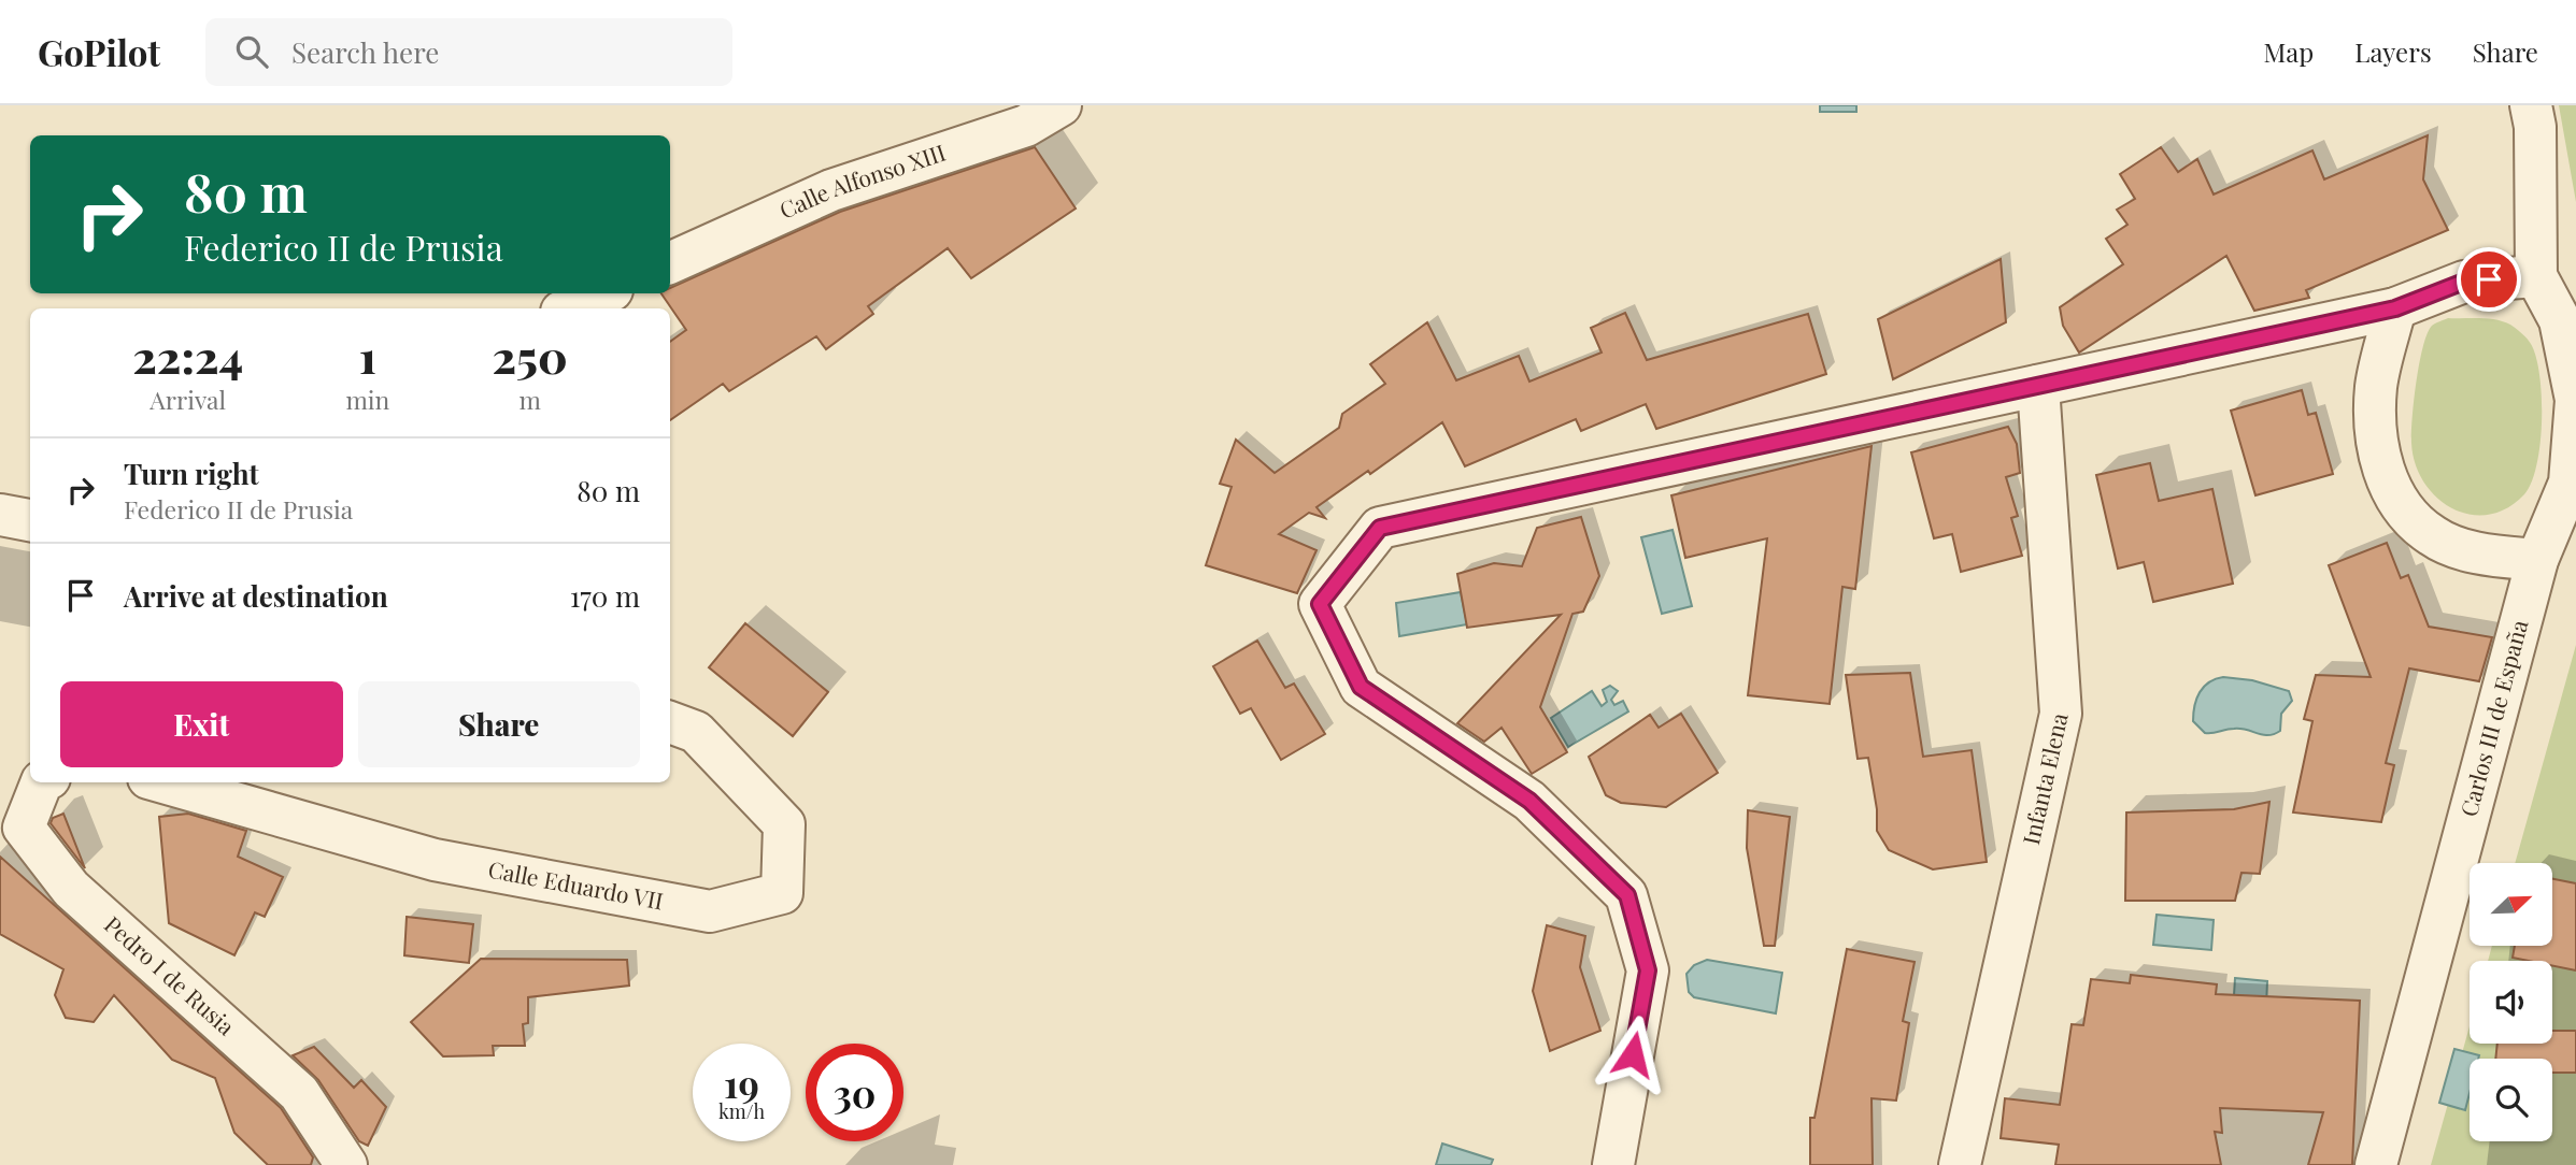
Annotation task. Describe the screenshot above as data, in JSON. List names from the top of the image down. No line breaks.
{"streets":{"street":["Calle Alfonso XIII","Carlos III de España","Infanta Elena","Calle Eduardo VII","Pedro I de Rusia"]},"north":"top right","page":{"header":"GoPilot","search":"Search here","nav":["Map","Layers","Share"],"turn":["80 m","Federico II de Prusia"],"eta":["22:24","Arrival","1","min","250","m"],"list":[{"name":"Turn right","note":"Federico II de Prusia","value":"80 m"},{"name":"Arrive at destination","value":"170 m"}],"buttons":["Exit","Share"],"speed":"19 km/h","limit":"30"}}
